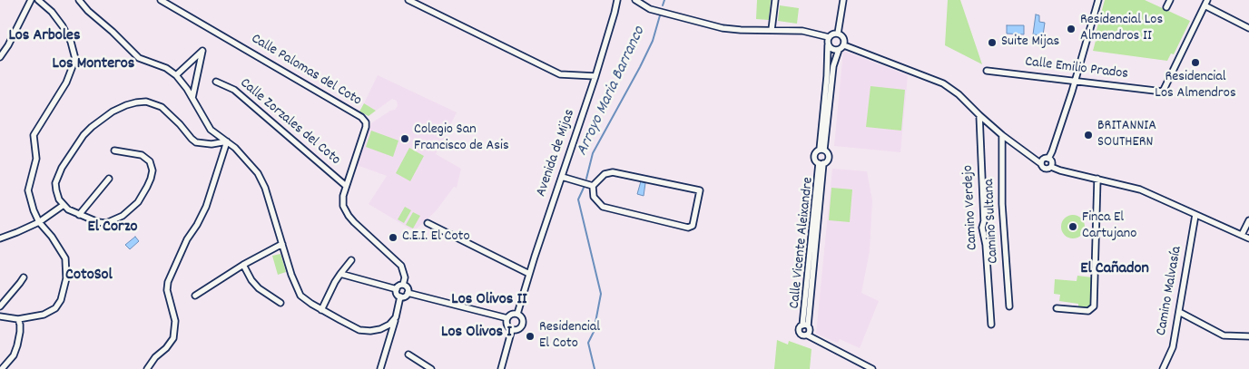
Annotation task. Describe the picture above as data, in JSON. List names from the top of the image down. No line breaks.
{"streets":{"street":["Calle Emilio Prados","Calle Palomas del Coto","Calle Zorzales del Coto","Avenida de Mijas","Camino Verdejo","Camino Sultana","Calle Vicente Aleixandre","Camino Malvasía"]},"crossings":[["Calle Palomas del Coto","Calle Zorzales del Coto"]],"districts":["Los Arboles","Los Monteros","El Corzo","El Cañadon","CotoSol","Los Olivos II","Los Olivos I"],"water":["Arroyo Maria Barranco"],"places":["Residencial Los Almendros II","Suite Mijas","Residencial Los Almendros","BRITANNIA SOUTHERN","Colegio San Francisco de Asis","Finca El Cartujano","C.E.I. El Coto","Residencial El Coto"]}
